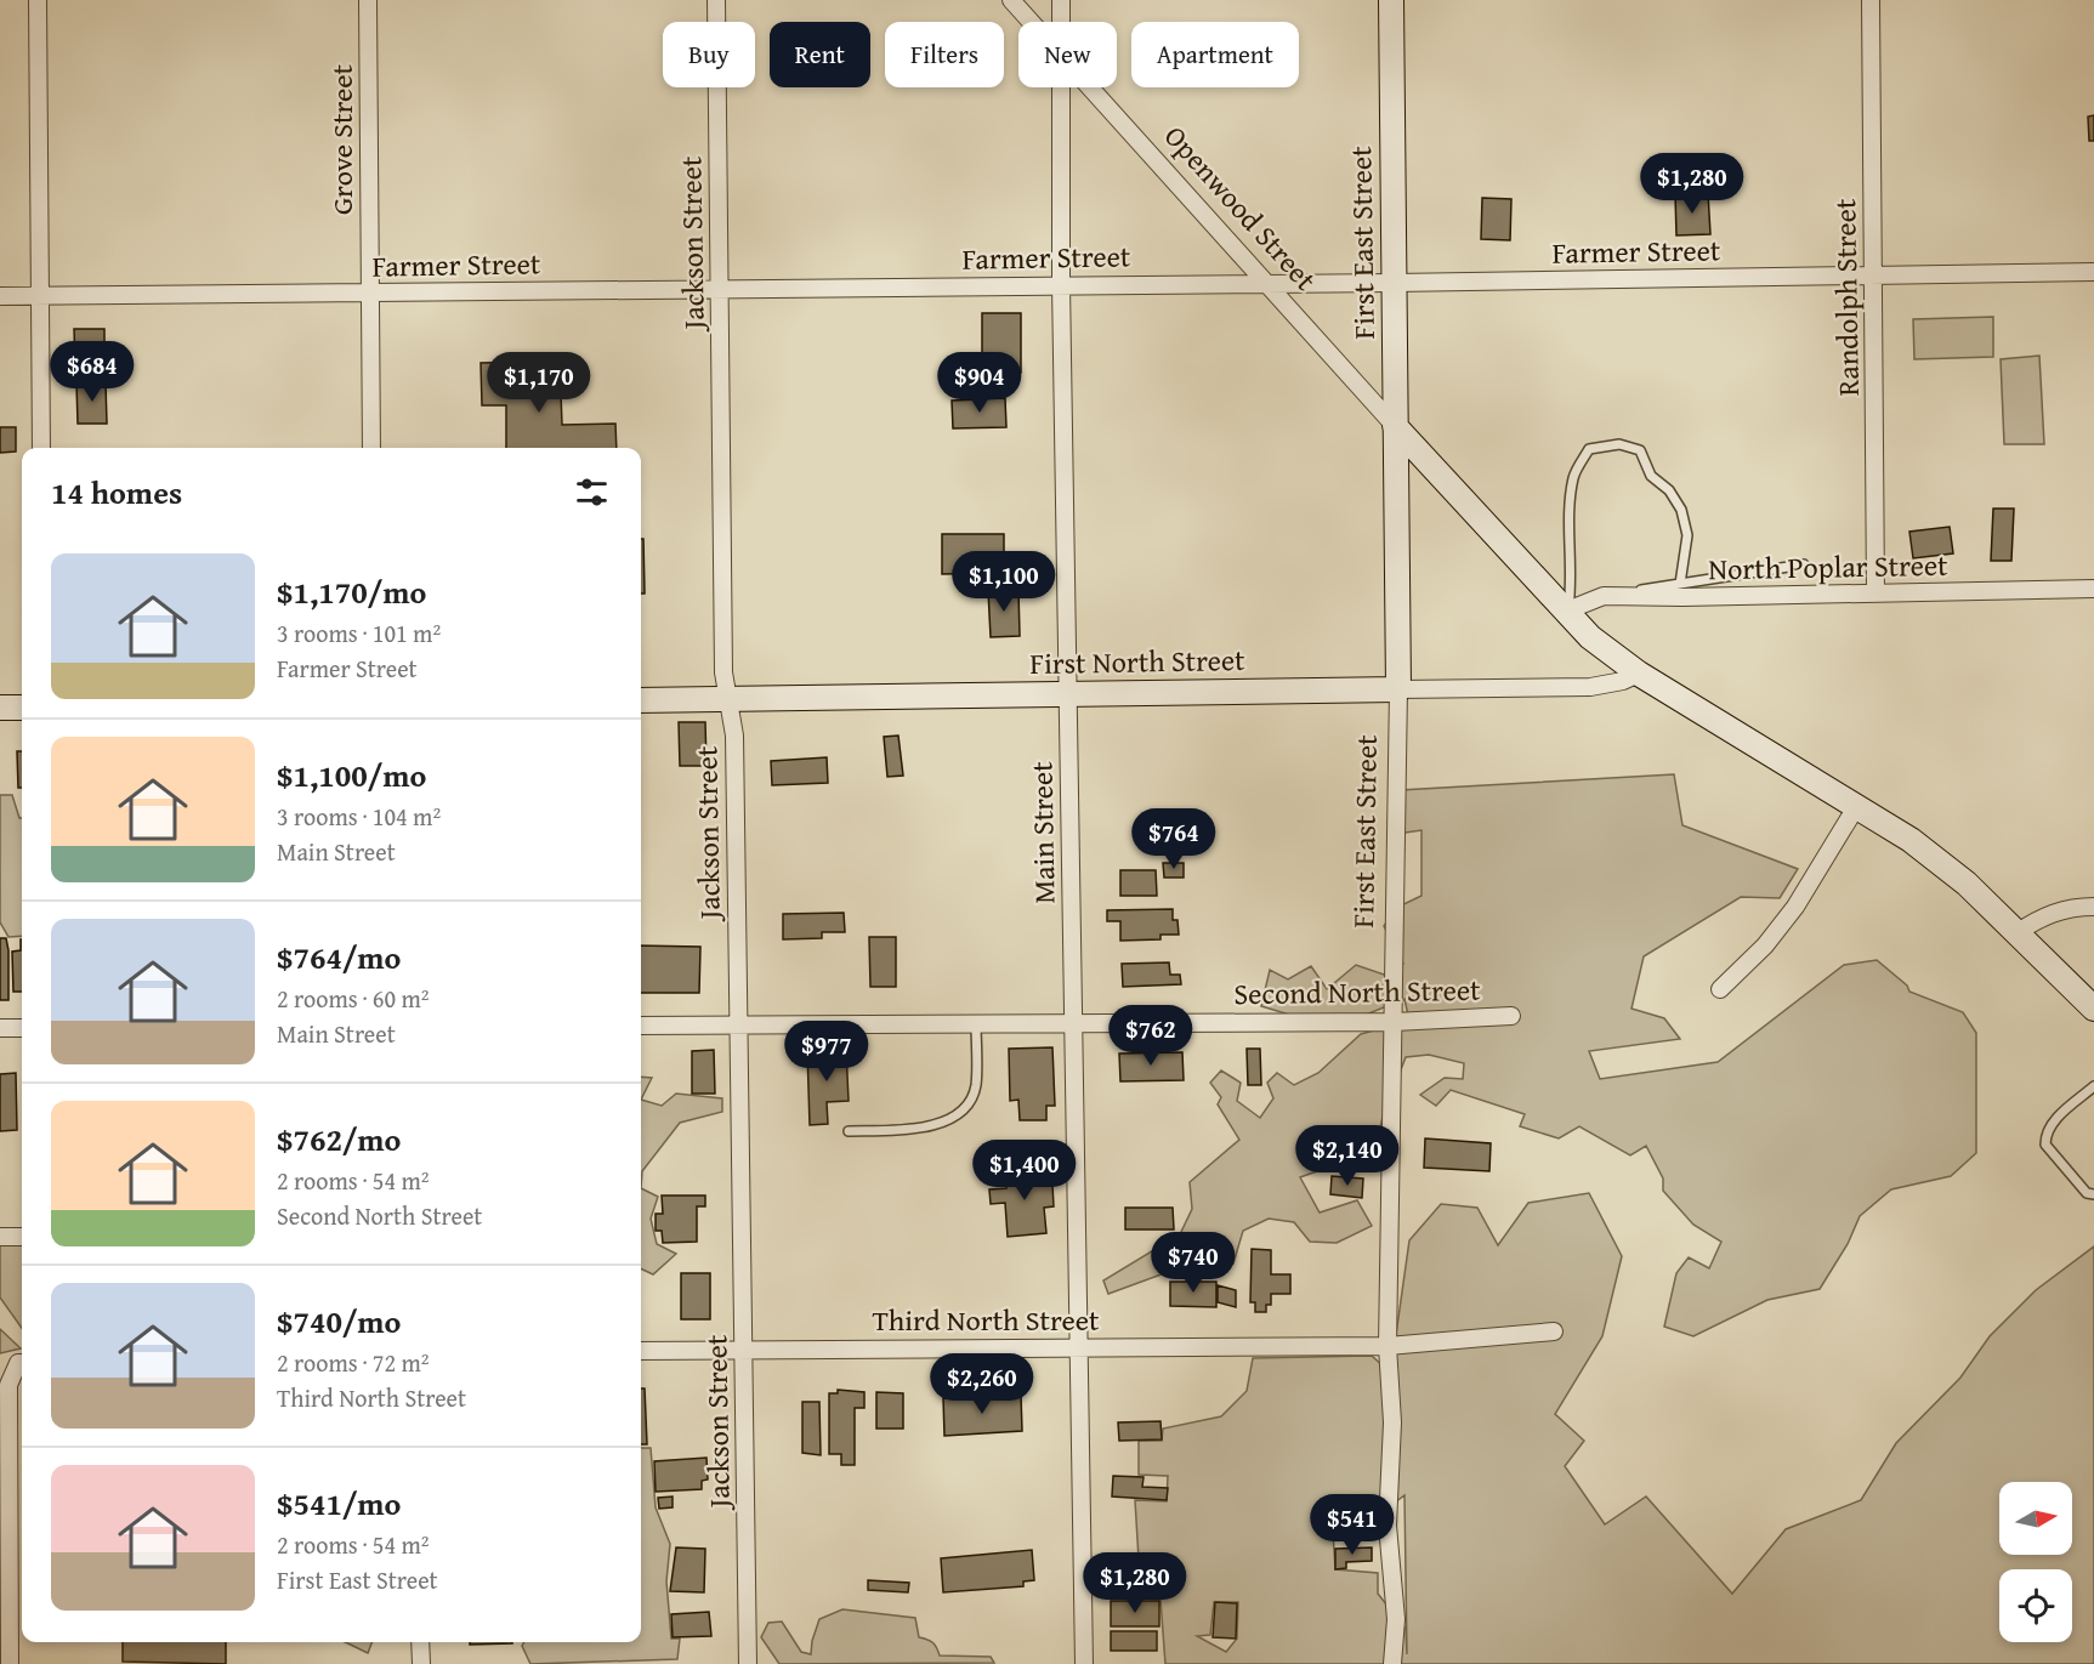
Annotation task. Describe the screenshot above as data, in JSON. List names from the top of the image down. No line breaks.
{"streets":{"street":["Grove Street","Openwood Street","Jackson Street","First East Street","Farmer Street","Randolph Street","North Poplar Street","First North Street","Main Street","Second North Street","Third North Street"]},"crossings":[["Grove Street","Farmer Street"],["Openwood Street","First East Street"],["Openwood Street","Farmer Street"],["Openwood Street","North Poplar Street"],["Openwood Street","First North Street"],["Jackson Street","Farmer Street"],["Jackson Street","First North Street"],["Jackson Street","Second North Street"],["Jackson Street","Third North Street"],["First East Street","Farmer Street"],["First East Street","First North Street"],["First East Street","Second North Street"],["First East Street","Third North Street"],["Farmer Street","Randolph Street"],["Farmer Street","Main Street"],["Randolph Street","North Poplar Street"],["First North Street","Main Street"],["Main Street","Second North Street"],["Main Street","Third North Street"]],"north":"right","page":{"chip":["Buy","Rent","Filters","New","Apartment"],"price":["$1,280","$684","$1,170","$904","$1,100","$764","$762","$977","$2,140","$1,400","$740","$2,260","$541","$1,280"],"heading":"14 homes","list":[{"name":"$1,170/mo","note":"3 rooms · 101 m² · Farmer Street"},{"name":"$1,100/mo","note":"3 rooms · 104 m² · Main Street"},{"name":"$764/mo","note":"2 rooms · 60 m² · Main Street"},{"name":"$762/mo","note":"2 rooms · 54 m² · Second North Street"},{"name":"$740/mo","note":"2 rooms · 72 m² · Third North Street"},{"name":"$541/mo","note":"2 rooms · 54 m² · First East Street"}]}}
